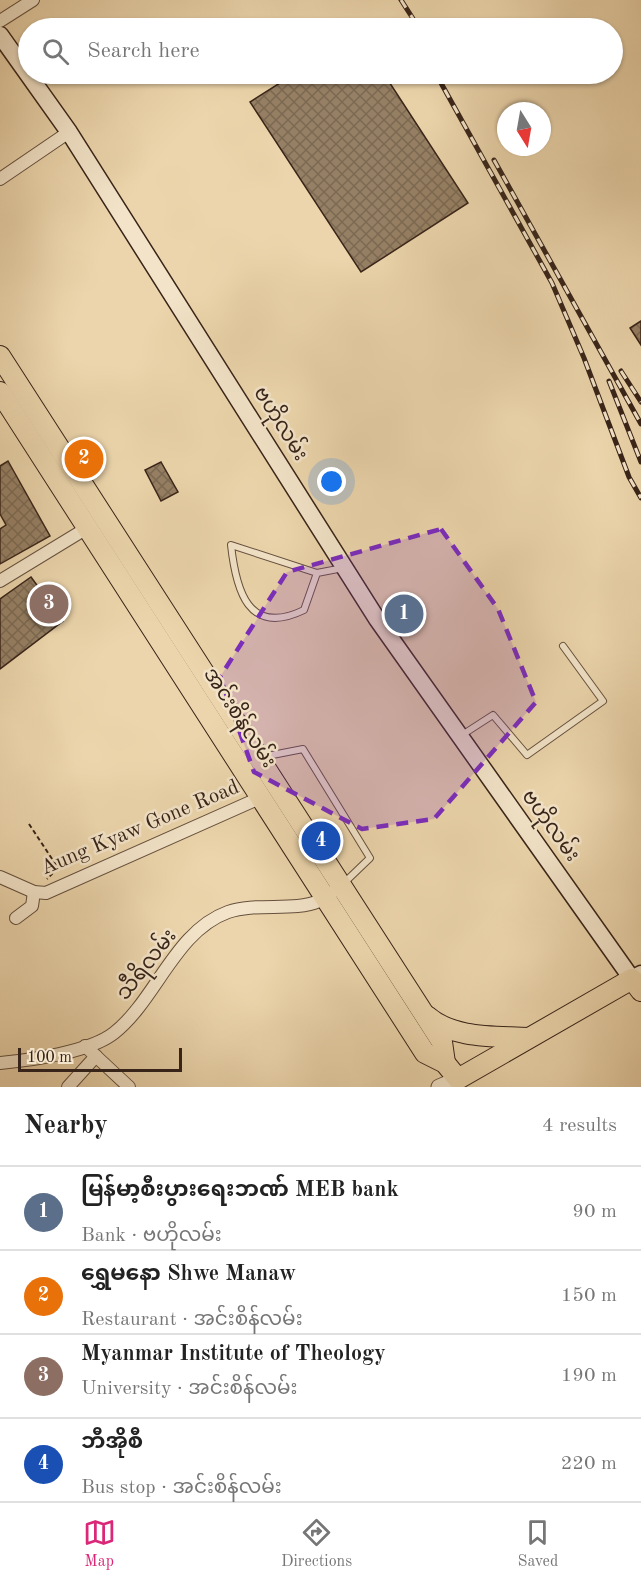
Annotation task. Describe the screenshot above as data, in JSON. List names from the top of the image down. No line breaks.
{"streets":{"main road":["ဗဟိုလမ်း","အင်းစိန်လမ်း"],"street":["Aung Kyaw Gone Road","သီရိလမ်း"]},"crossings":[["အင်းစိန်လမ်း","Aung Kyaw Gone Road"],["အင်းစိန်လမ်း","သီရိလမ်း"]],"scale_bar":"100 m","north":"bottom","page":{"search":"Search here","pins":["2","3","1","4"],"scale":"100 m","heading":["Nearby","4 results"],"list":[{"mark":"1","name":"မြန်မာ့စီးပွားရေးဘဏ် MEB bank","note":"Bank · ဗဟိုလမ်း","value":"90 m"},{"mark":"2","name":"ရွှေမနော Shwe Manaw","note":"Restaurant · အင်းစိန်လမ်း","value":"150 m"},{"mark":"3","name":"Myanmar Institute of Theology","note":"University · အင်းစိန်လမ်း","value":"190 m"},{"mark":"4","name":"ဘီအိုစီ","note":"Bus stop · အင်းစိန်လမ်း","value":"220 m"}],"nav":["Map","Directions","Saved"]}}
